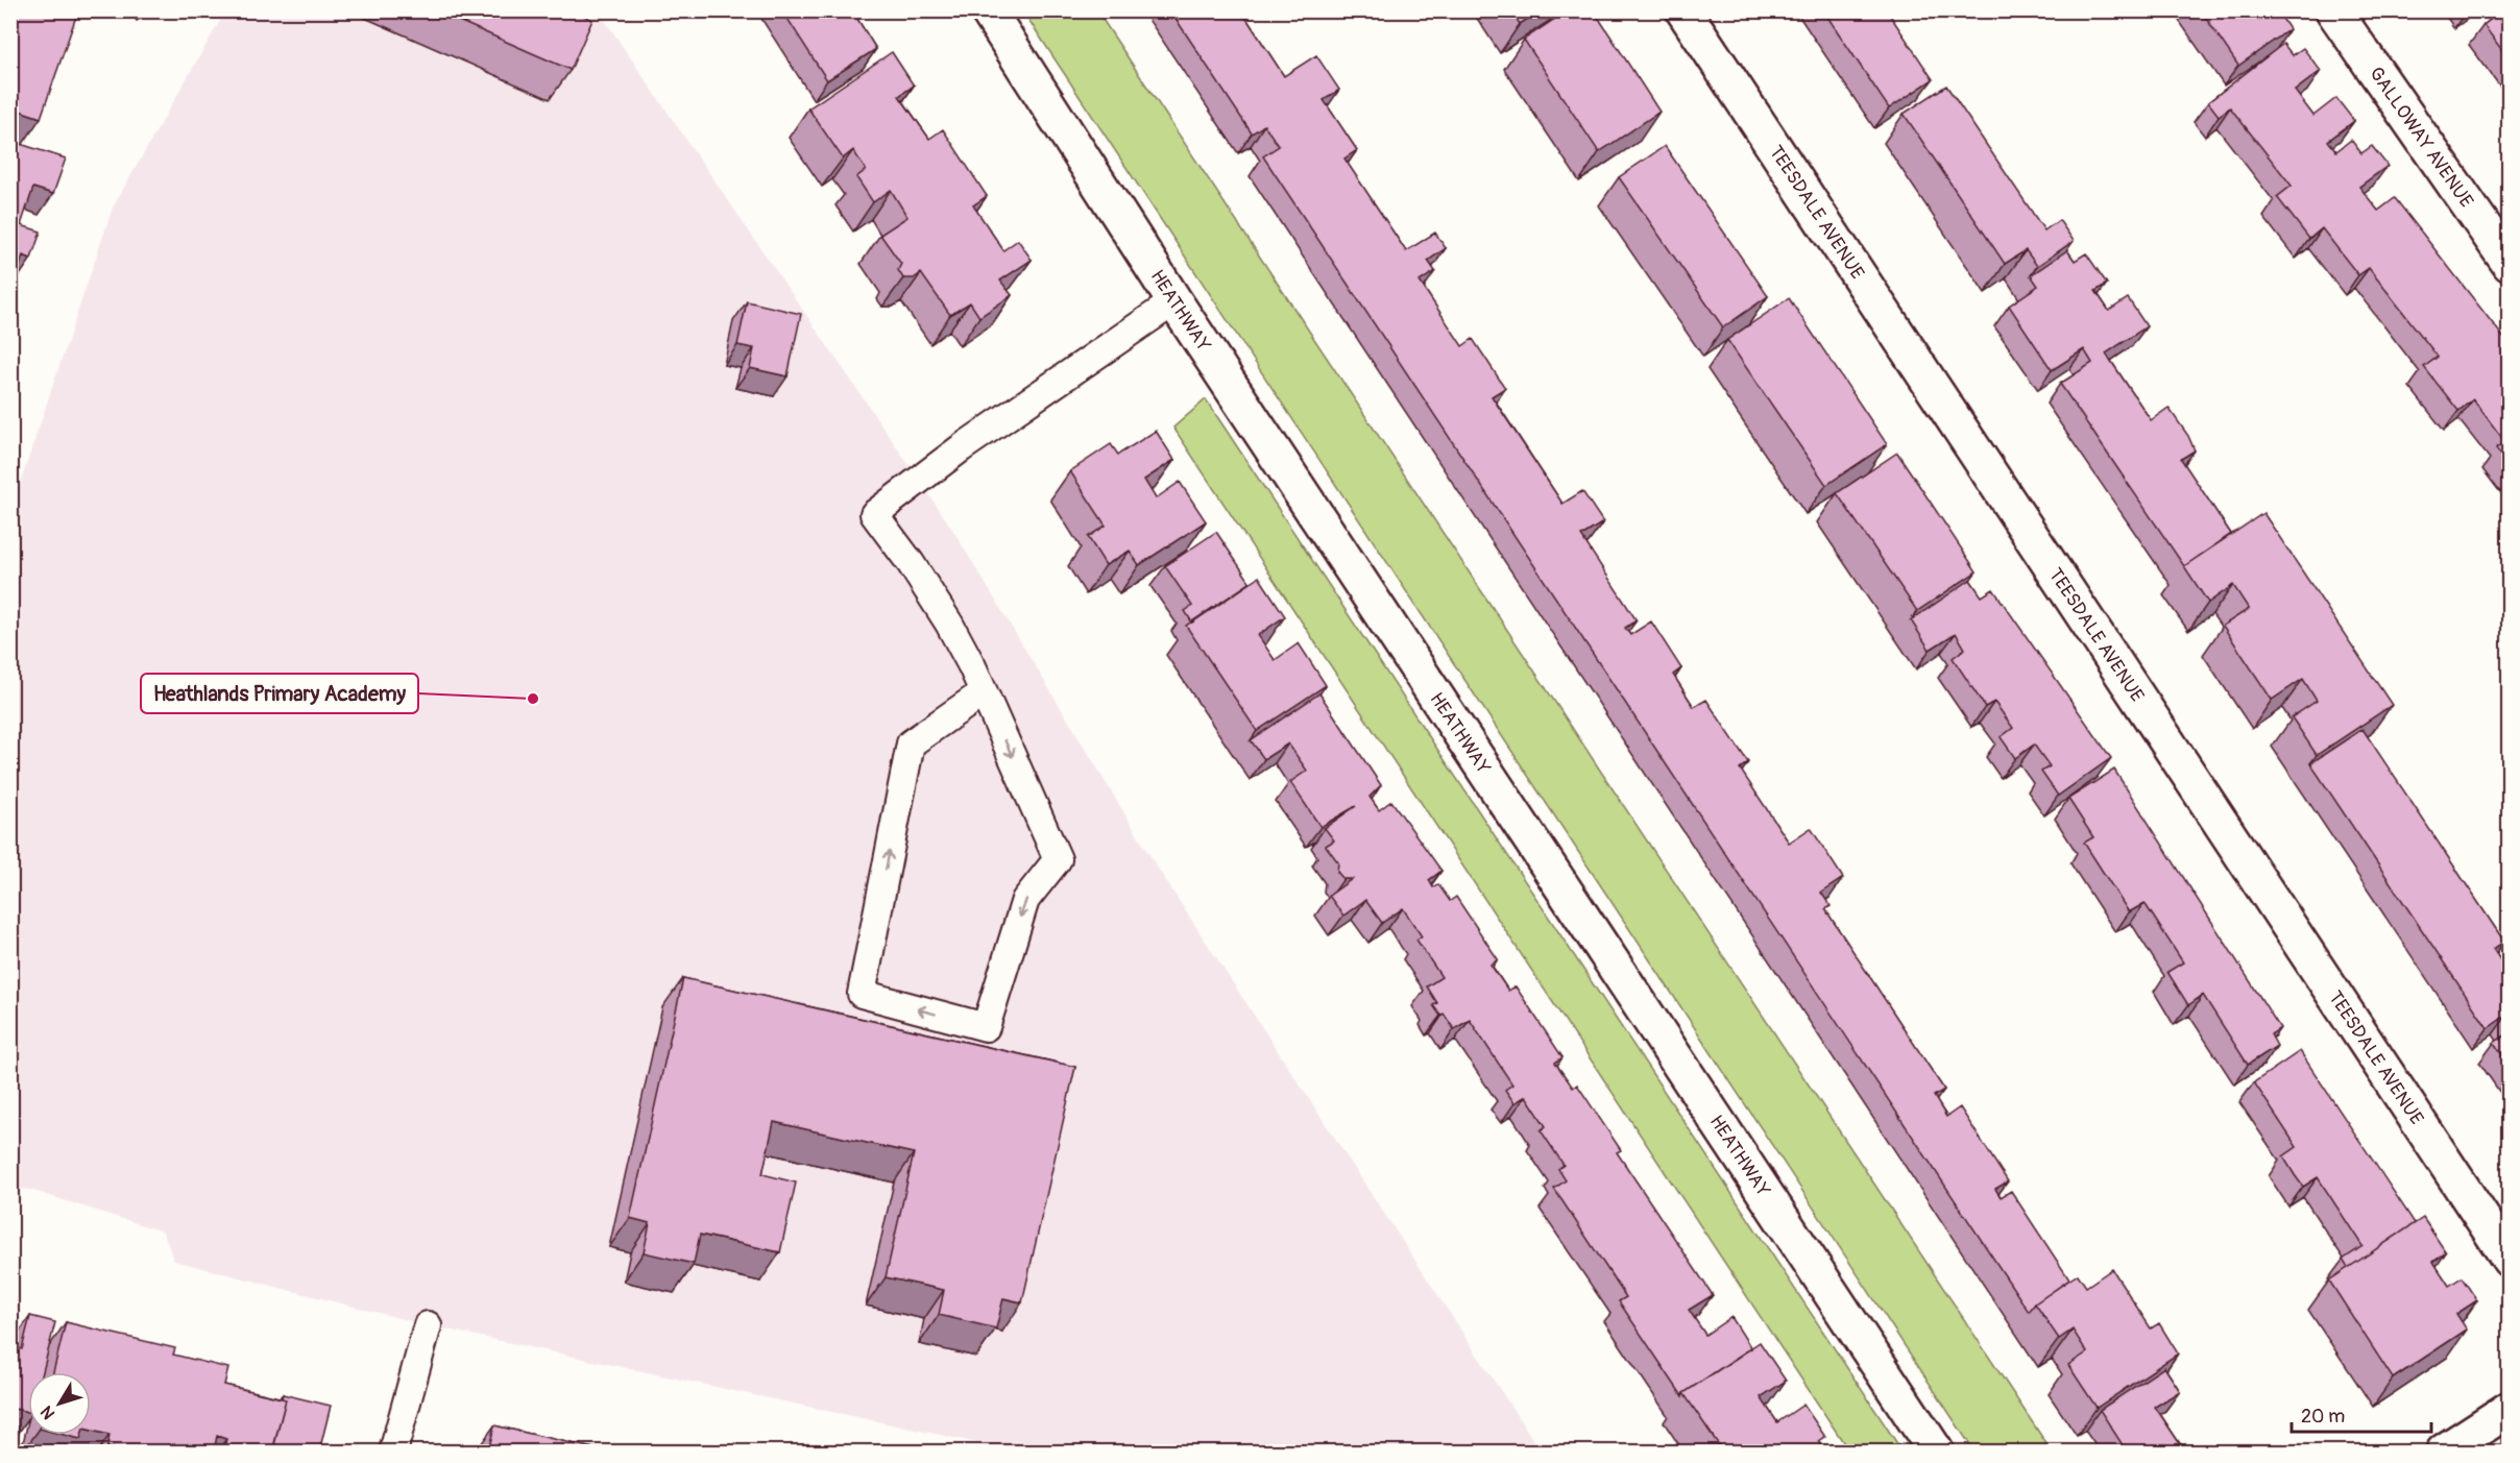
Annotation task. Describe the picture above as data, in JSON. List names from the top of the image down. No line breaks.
{"streets":{"street":["GALLOWAY AVENUE","TEESDALE AVENUE","HEATHWAY"]},"places":["Heathlands Primary Academy"],"scale_bar":"20 m","north":"bottom left"}
